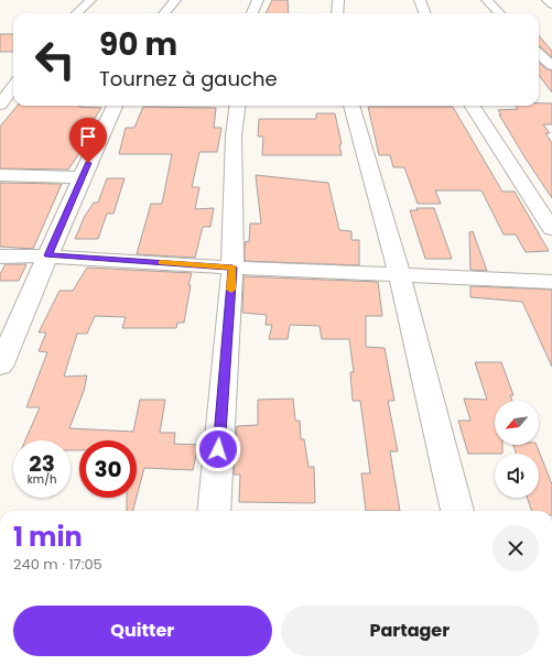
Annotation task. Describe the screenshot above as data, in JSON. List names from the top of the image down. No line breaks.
{"north":"bottom left","page":{"turn":["90 m","Tournez à gauche"],"speed":"23 km/h","limit":"30","heading":["1 min","240 m · 17:05"],"buttons":["Quitter","Partager"]}}
